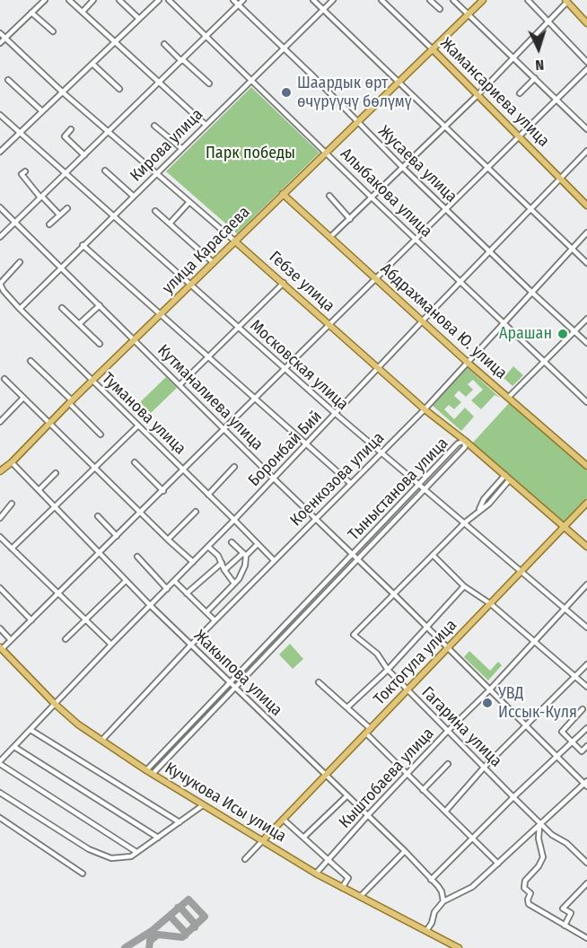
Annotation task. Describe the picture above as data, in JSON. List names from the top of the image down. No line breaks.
{"streets":{"main road":["Жамансариева улица","улица Карасаева","Гебзе улица","Абдрахманова Ю. улица","Токтогула улица","Кучукова Исы улица"],"street":["Кирова улица","Жусаева улица","Алыбакова улица","Московская улица","Кутманалиева улица","Туманова улица","Боронбай Бий","Коенкозова улица","Тыныстанова улица","Жакыпова улица","Гагарина улица","Кыштобаева улица"]},"crossings":[["Жамансариева улица","улица Карасаева"],["Жамансариева улица","Боронбай Бий"],["Кирова улица","Жусаева улица"],["Кирова улица","Алыбакова улица"],["Кирова улица","Гебзе улица"],["Кирова улица","Московская улица"],["Кирова улица","Кутманалиева улица"],["Кирова улица","Туманова улица"],["Жусаева улица","улица Карасаева"],["Жусаева улица","Боронбай Бий"],["Жусаева улица","Коенкозова улица"],["Алыбакова улица","улица Карасаева"],["Алыбакова улица","Боронбай Бий"],["Алыбакова улица","Коенкозова улица"],["улица Карасаева","Гебзе улица"],["улица Карасаева","Абдрахманова Ю. улица"],["улица Карасаева","Московская улица"],["улица Карасаева","Кутманалиева улица"],["улица Карасаева","Туманова улица"],["улица Карасаева","Жакыпова улица"],["Гебзе улица","Боронбай Бий"],["Гебзе улица","Коенкозова улица"],["Гебзе улица","Тыныстанова улица"],["Гебзе улица","Токтогула улица"],["Гебзе улица","Гагарина улица"],["Абдрахманова Ю. улица","Боронбай Бий"],["Абдрахманова Ю. улица","Коенкозова улица"],["Московская улица","Боронбай Бий"],["Московская улица","Коенкозова улица"],["Московская улица","Тыныстанова улица"],["Московская улица","Токтогула улица"],["Московская улица","Гагарина улица"],["Московская улица","Кыштобаева улица"],["Кутманалиева улица","Боронбай Бий"],["Кутманалиева улица","Коенкозова улица"],["Кутманалиева улица","Тыныстанова улица"],["Кутманалиева улица","Токтогула улица"],["Кутманалиева улица","Гагарина улица"],["Кутманалиева улица","Кыштобаева улица"],["Туманова улица","Боронбай Бий"],["Туманова улица","Коенкозова улица"],["Боронбай Бий","Жакыпова улица"],["Боронбай Бий","Кучукова Исы улица"],["Коенкозова улица","Жакыпова улица"],["Коенкозова улица","Кучукова Исы улица"],["Тыныстанова улица","Жакыпова улица"],["Тыныстанова улица","Кучукова Исы улица"],["Токтогула улица","Жакыпова улица"],["Токтогула улица","Гагарина улица"],["Токтогула улица","Кучукова Исы улица"],["Жакыпова улица","Кыштобаева улица"],["Гагарина улица","Кыштобаева улица"],["Кыштобаева улица","Кучукова Исы улица"]],"parks":["Парк победы"],"places":["Шаардык өрт өчүрүүчү бөлүмү","Арашан","УВД Иссык-Куля"],"north":"bottom"}
